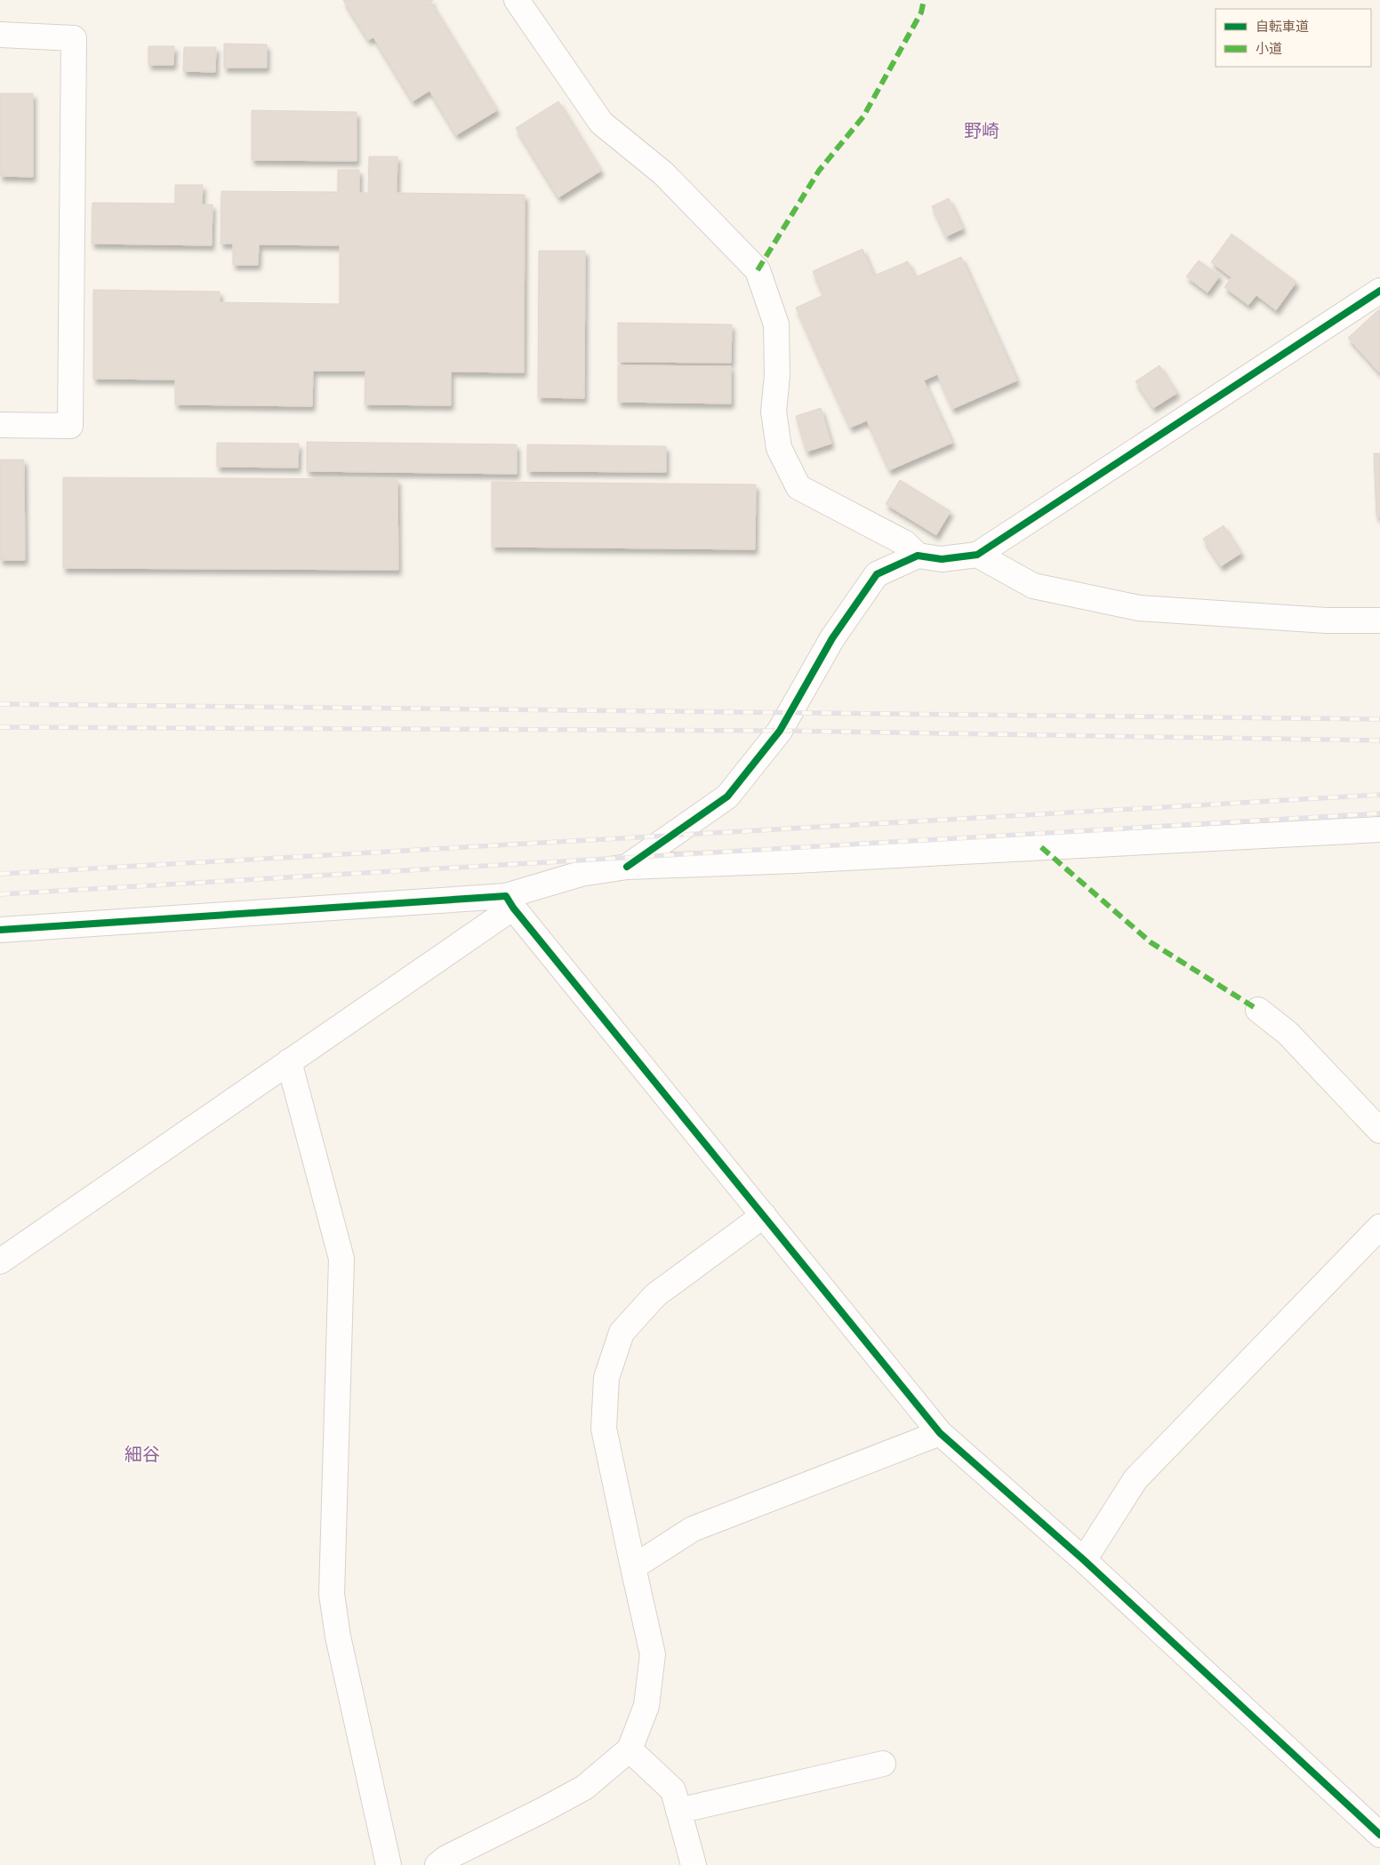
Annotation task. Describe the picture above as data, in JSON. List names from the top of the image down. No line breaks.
{"districts":["野崎","細谷"],"legend":["自転車道","小道"]}
